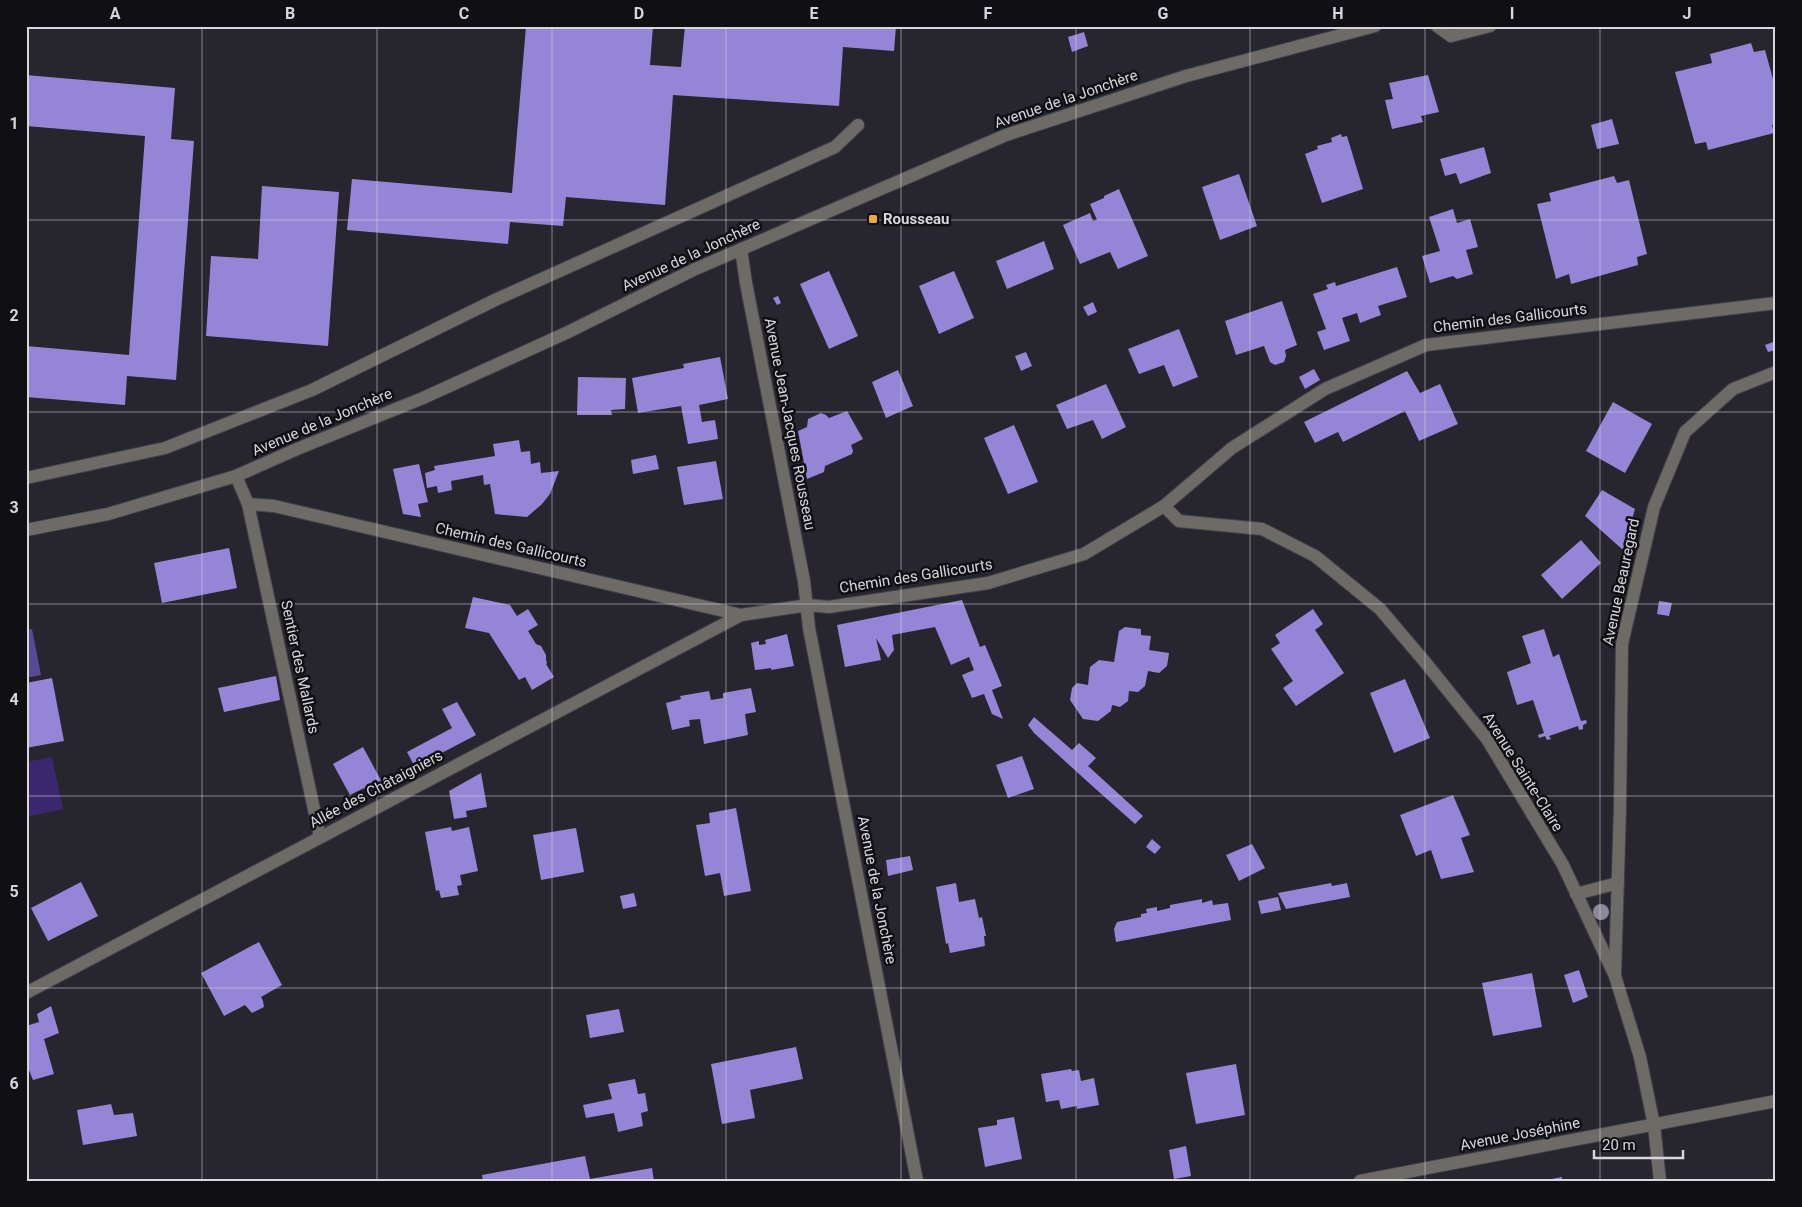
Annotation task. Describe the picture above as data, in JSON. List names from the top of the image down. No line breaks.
{"streets":{"street":["Avenue de la Jonchère","Chemin des Gallicourts","Avenue Jean-Jacques Rousseau","Avenue Beauregard","Sentier des Mallards","Avenue Sainte-Claire","Allée des Châtaigniers","Avenue Joséphine"]},"crossings":[["Avenue de la Jonchère","Chemin des Gallicourts"],["Avenue de la Jonchère","Avenue Jean-Jacques Rousseau"],["Chemin des Gallicourts","Avenue Jean-Jacques Rousseau"],["Chemin des Gallicourts","Sentier des Mallards"],["Chemin des Gallicourts","Avenue Sainte-Claire"],["Chemin des Gallicourts","Allée des Châtaigniers"],["Avenue Beauregard","Avenue Sainte-Claire"],["Sentier des Mallards","Allée des Châtaigniers"],["Avenue Sainte-Claire","Avenue Joséphine"]],"places":{"transit":["Rousseau"]},"scale_bar":"20 m","grid":{"columns":["A","B","C","D","E","F","G","H","I","J"],"rows":["1","2","3","4","5","6"]}}
